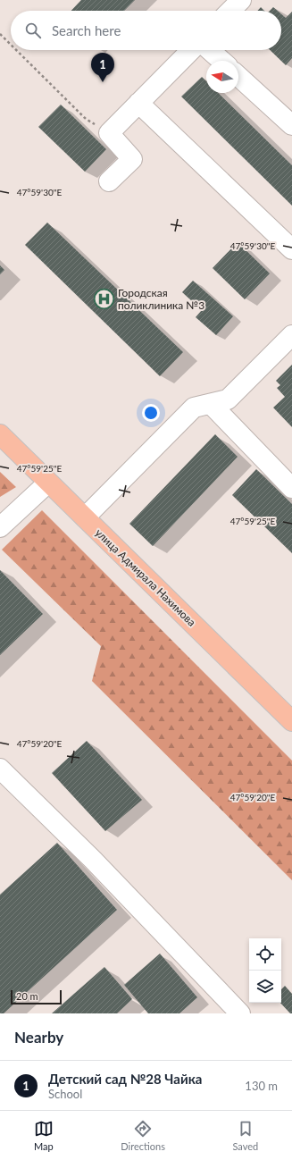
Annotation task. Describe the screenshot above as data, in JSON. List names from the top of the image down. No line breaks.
{"streets":{"main road":["улица Адмирала Нахимова"]},"places":{"hospital":["Городская поликлиника №3"]},"scale_bar":"20 m","north":"left","page":{"search":"Search here","pins":"1","scale":"20 m","heading":"Nearby","list":[{"mark":"1","name":"Детский сад №28 Чайка","note":"School","value":"130 m"}],"nav":["Map","Directions","Saved"]},"coordinates":["47°59'30\"E","47°59'25\"E","47°59'20\"E"]}
